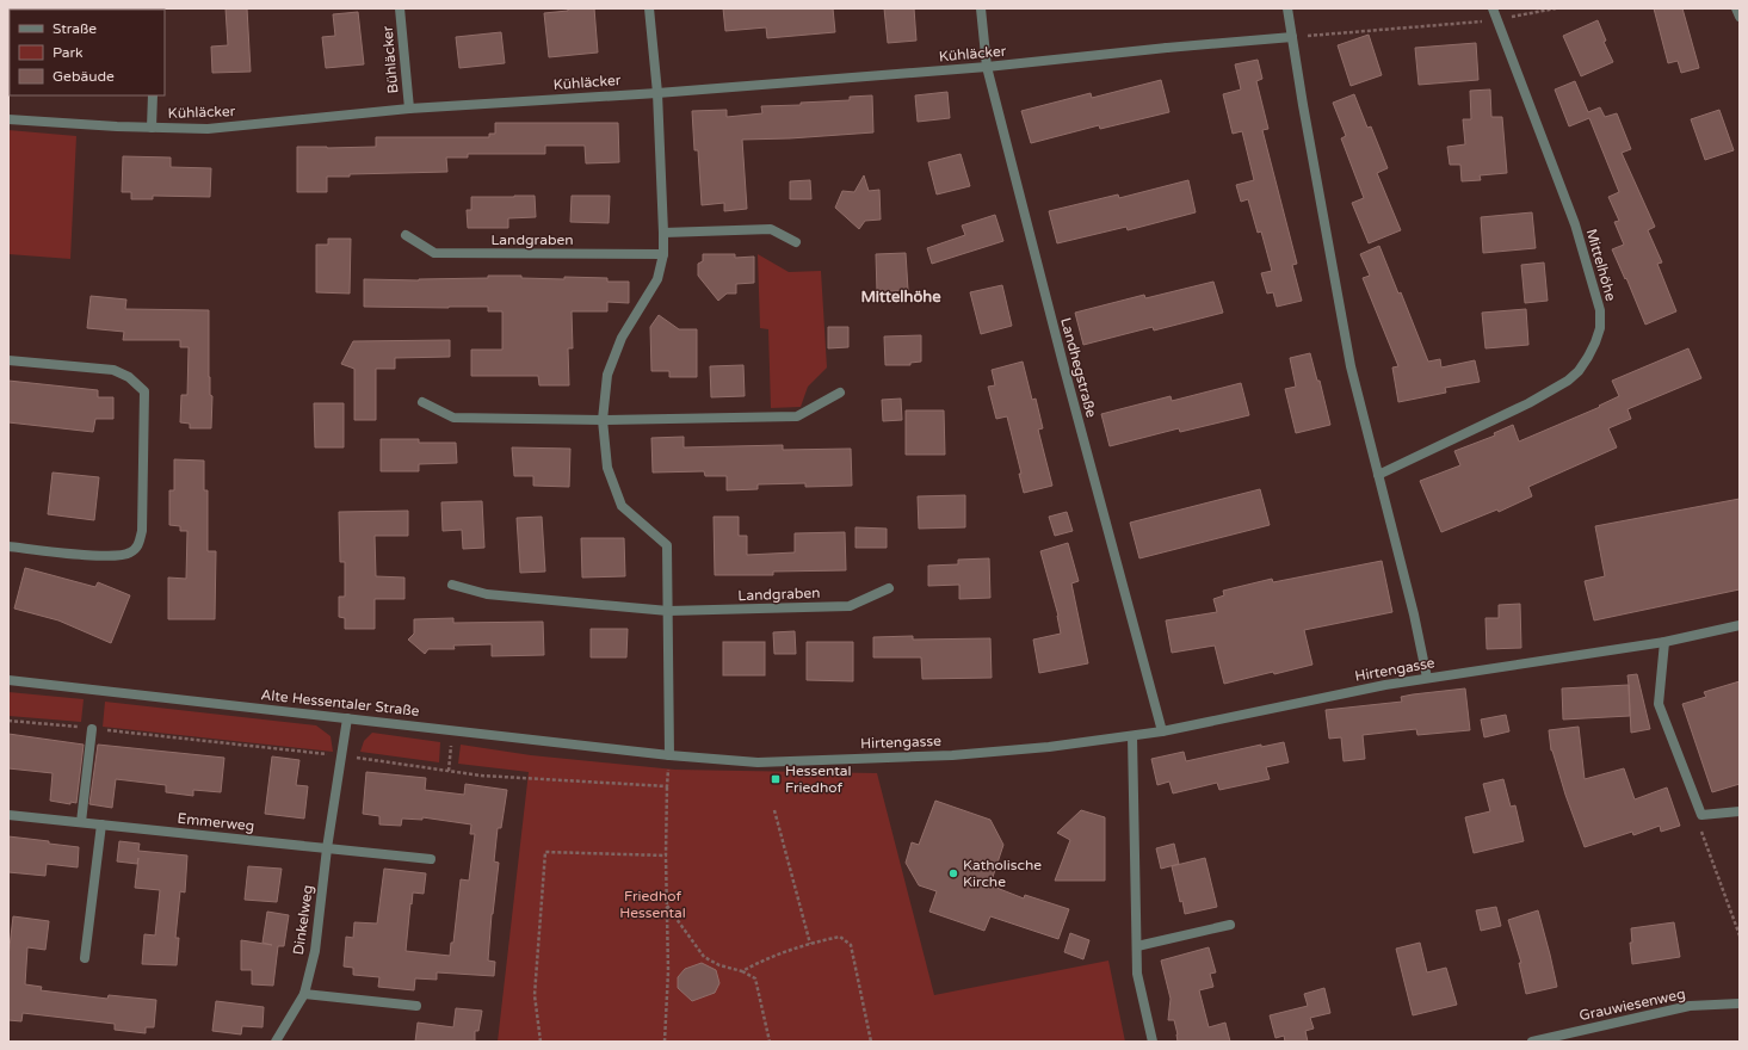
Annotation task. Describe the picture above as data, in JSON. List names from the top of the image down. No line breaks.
{"streets":{"street":["Kühläcker","Bühläcker","Landgraben","Mittelhöhe","Landhegstraße","Hirtengasse","Alte Hessentaler Straße","Emmerweg","Dinkelweg","Grauwiesenweg"]},"crossings":[["Kühläcker","Bühläcker"],["Kühläcker","Landhegstraße"],["Landhegstraße","Hirtengasse"],["Hirtengasse","Alte Hessentaler Straße"],["Alte Hessentaler Straße","Dinkelweg"],["Emmerweg","Dinkelweg"]],"districts":["Mittelhöhe"],"parks":["Friedhof Hessental"],"places":{"transit":["Hessental Friedhof"],"other":["Katholische Kirche"]},"legend":["Straße","Park","Gebäude"]}
